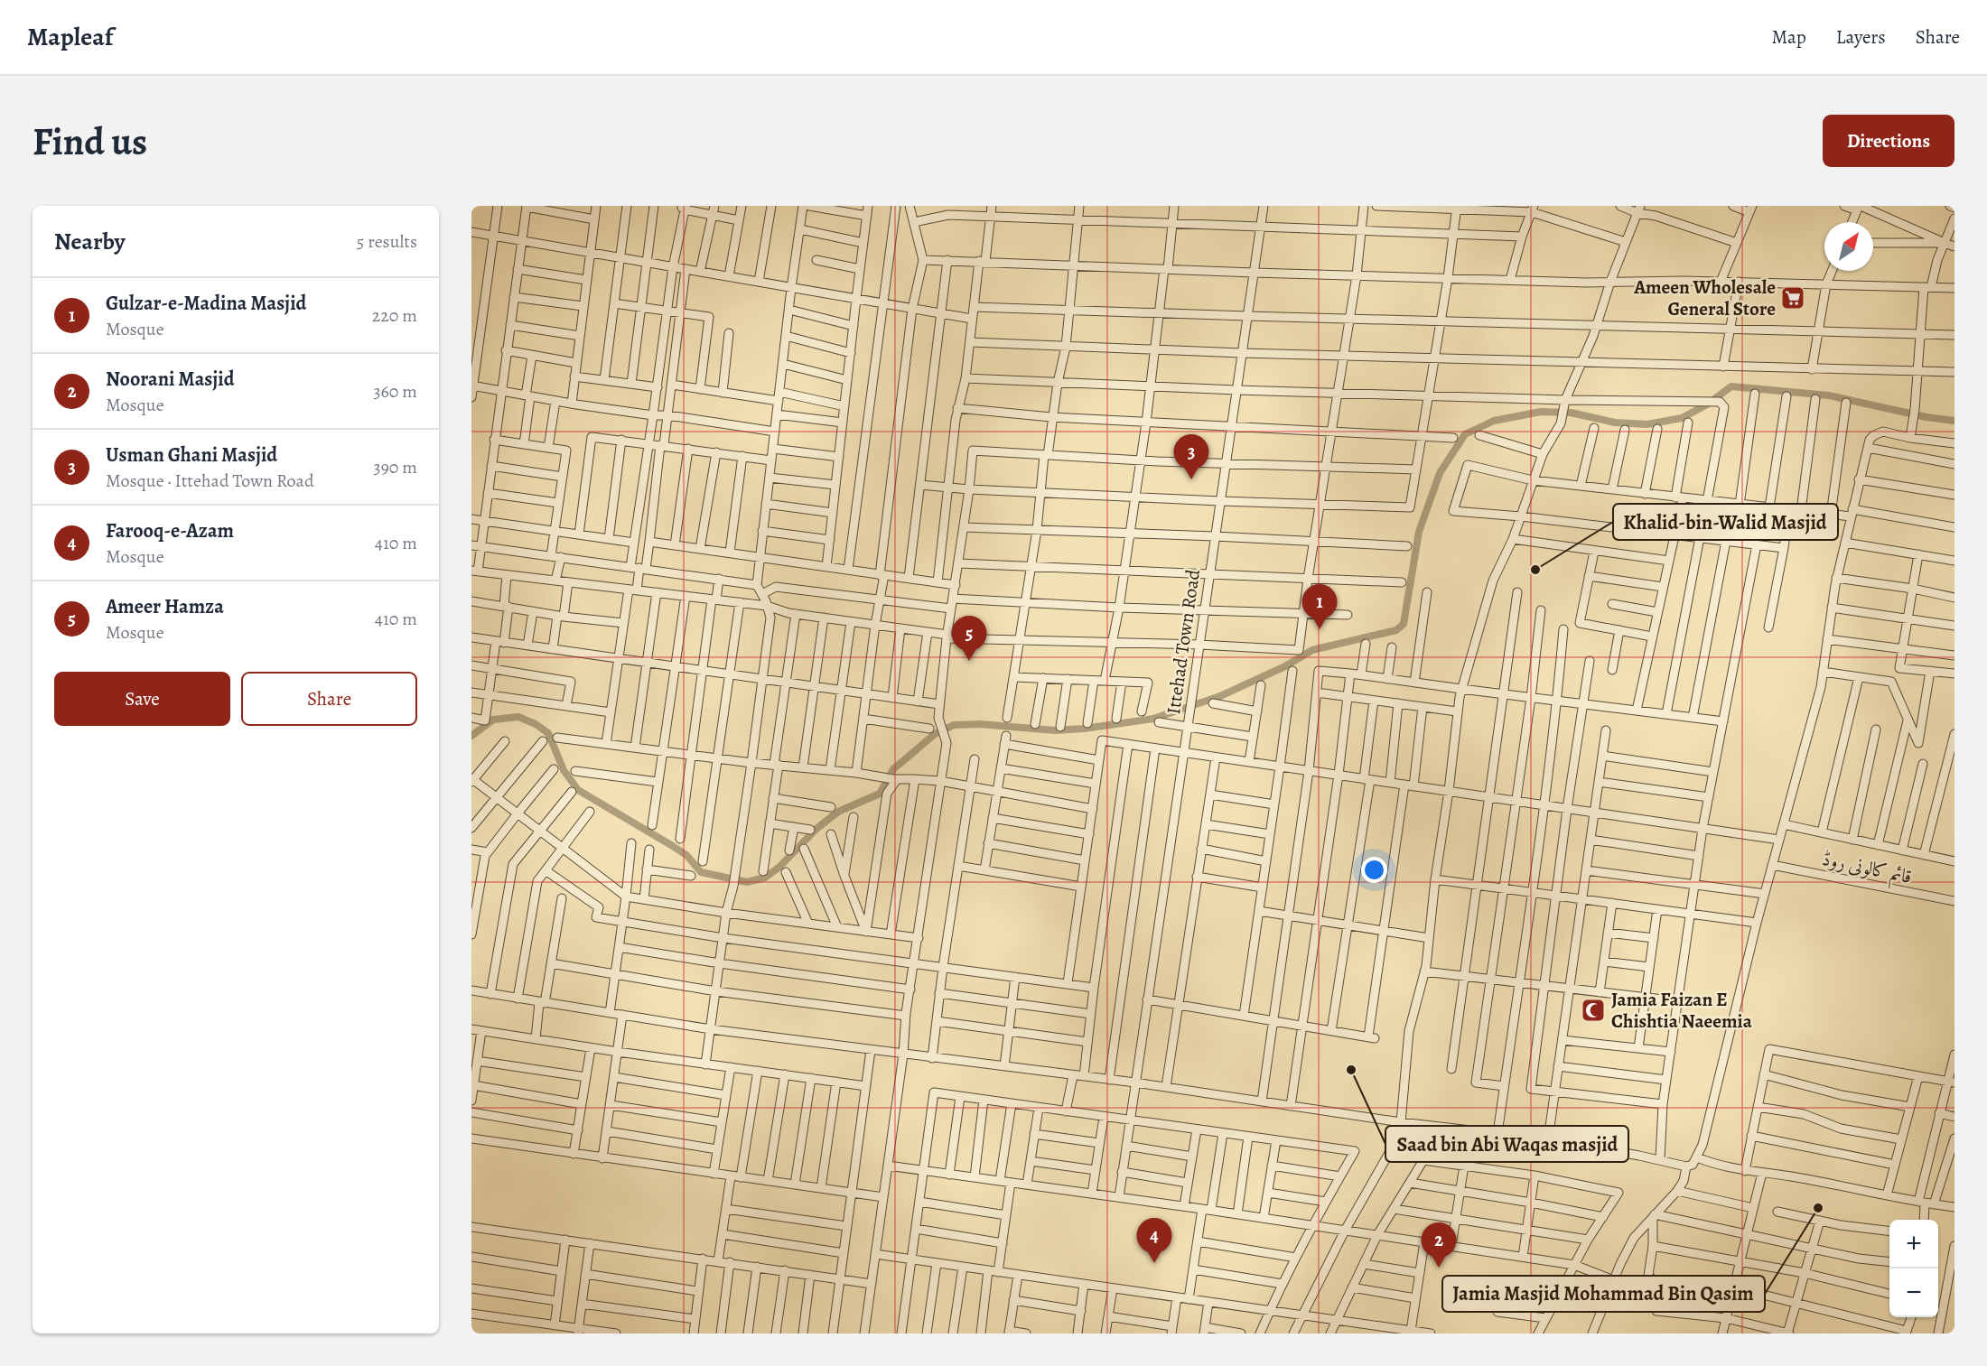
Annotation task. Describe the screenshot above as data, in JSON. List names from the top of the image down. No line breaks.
{"streets":{"street":["Ittehad Town Road","قائم کالونی روڈ"]},"places":{"supermarket":["Ameen Wholesale General Store"],"other":["Khalid-bin-Walid Masjid","Saad bin Abi Waqas masjid","Jamia Masjid Mohammad Bin Qasim"],"mosque":["Jamia Faizan E Chishtia Naeemia"]},"north":"top right","page":{"header":"Mapleaf","nav":["Map","Layers","Share"],"buttons":["Directions",["Save","Share"]],"title":"Find us","heading":["Nearby","5 results"],"list":[{"mark":"1","name":"Gulzar-e-Madina Masjid","note":"Mosque","value":"220 m"},{"mark":"2","name":"Noorani Masjid","note":"Mosque","value":"360 m"},{"mark":"3","name":"Usman Ghani Masjid","note":"Mosque · Ittehad Town Road","value":"390 m"},{"mark":"4","name":"Farooq-e-Azam","note":"Mosque","value":"410 m"},{"mark":"5","name":"Ameer Hamza","note":"Mosque","value":"410 m"}],"pins":["3","1","5","4","2"],"map_buttons":["+","−"]}}
